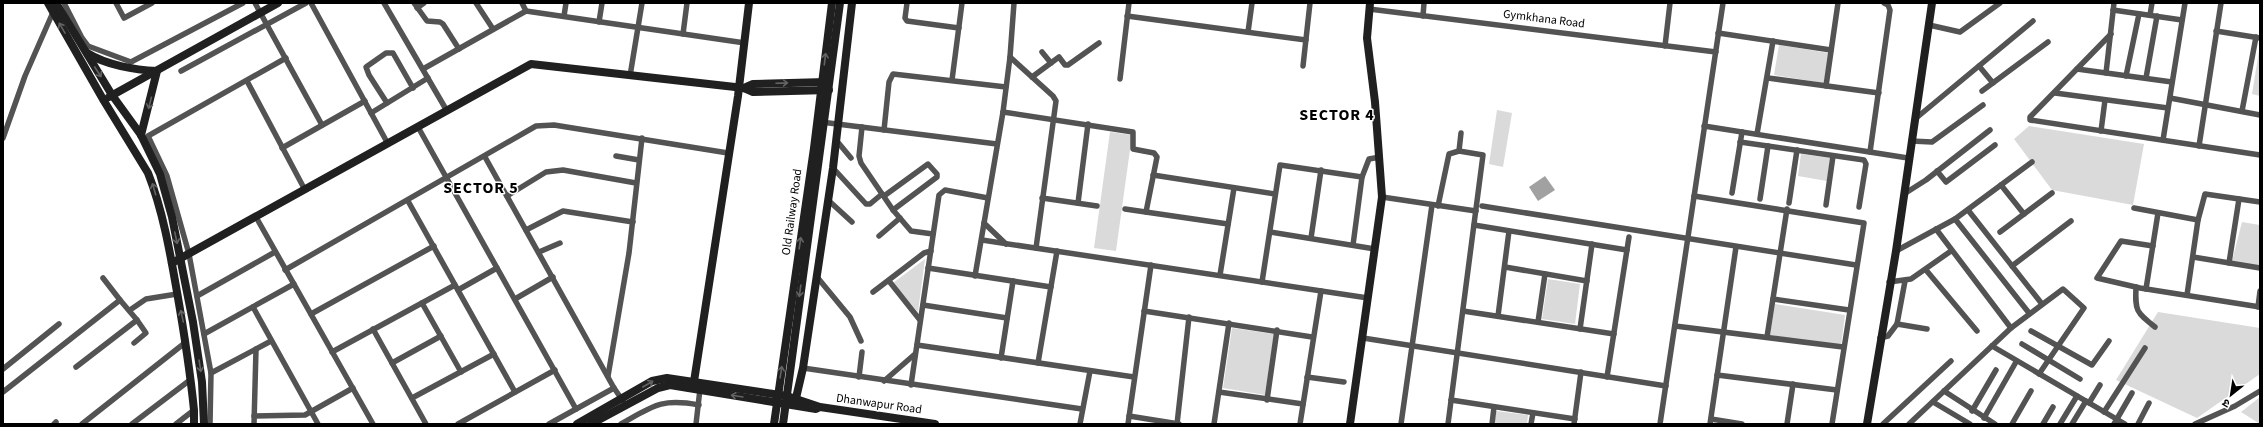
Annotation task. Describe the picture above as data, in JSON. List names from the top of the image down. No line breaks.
{"streets":{"street":["Gymkhana Road","Old Railway Road","Dhanwapur Road"]},"crossings":[["Old Railway Road","Dhanwapur Road"]],"districts":["SECTOR 4","SECTOR 5"],"north":"bottom left"}
